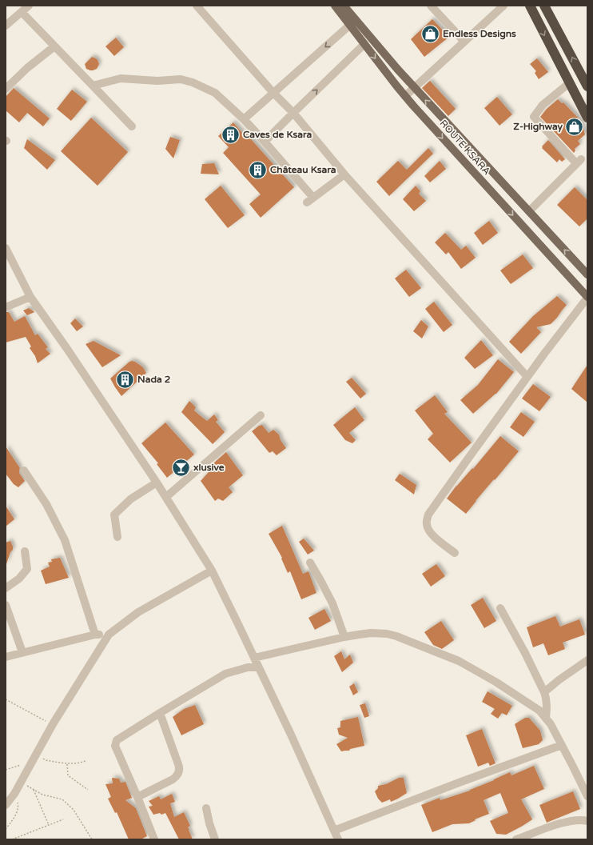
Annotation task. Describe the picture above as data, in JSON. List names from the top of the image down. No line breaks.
{"streets":{"main road":["ROUTE KSARA"]},"places":{"shop":["Endless Designs","Z-Highway"],"building":["Caves de Ksara","Château Ksara","Nada 2"],"bar":["xlusive"]}}
